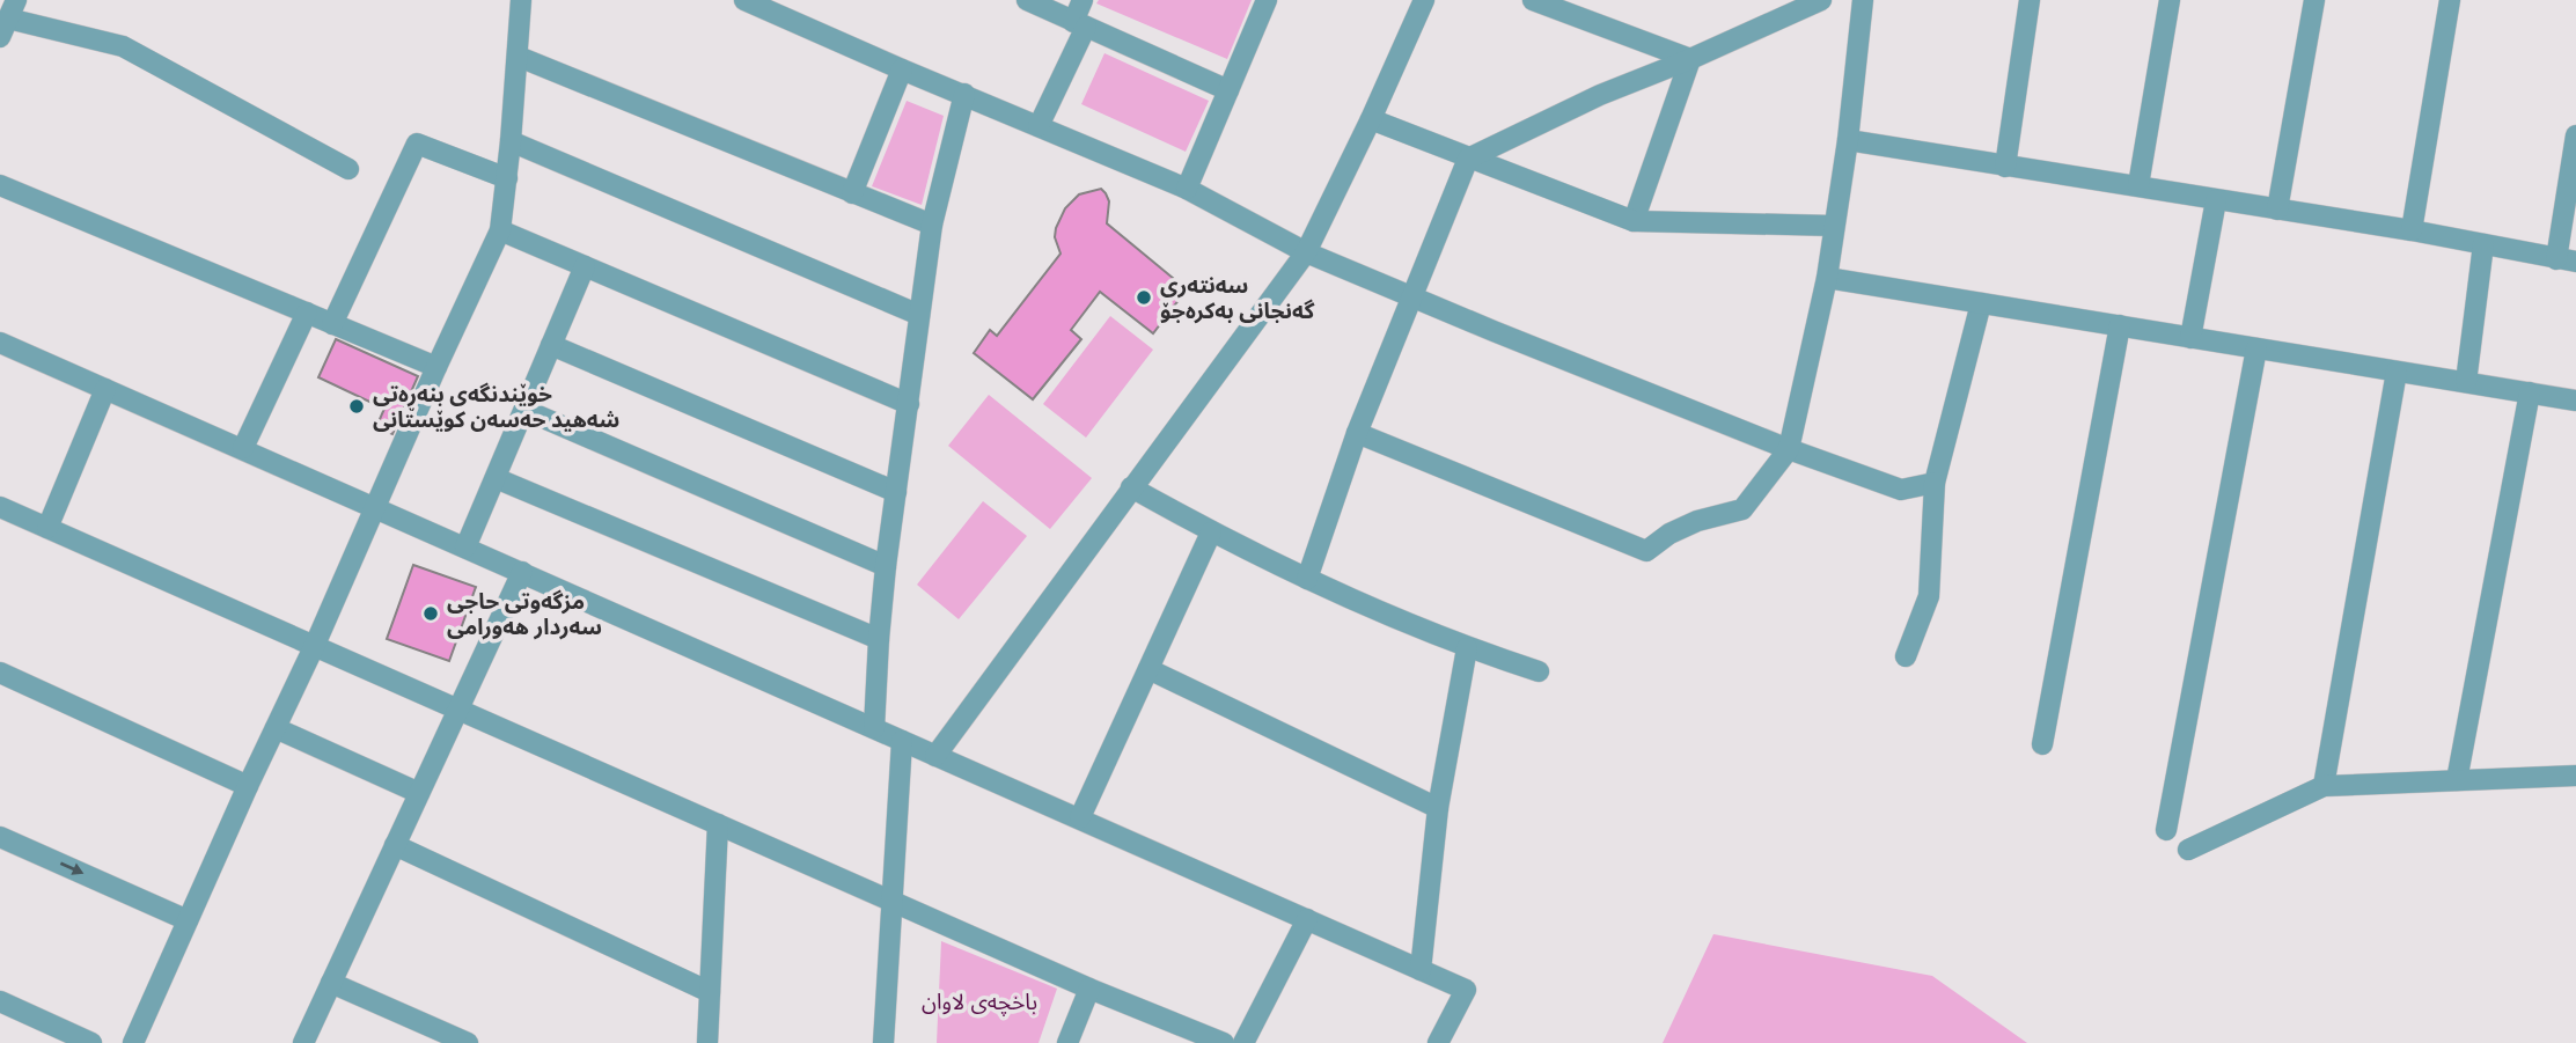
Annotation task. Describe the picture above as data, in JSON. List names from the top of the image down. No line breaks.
{"parks":["باخچەی لاوان"],"places":["سەنتەری گەنجانی بەکرەجۆ","خوێندنگەی بنەڕەتی شەهید حەسەن کوێستانی","مزگەوتی حاجی سەردار هەورامی"]}
